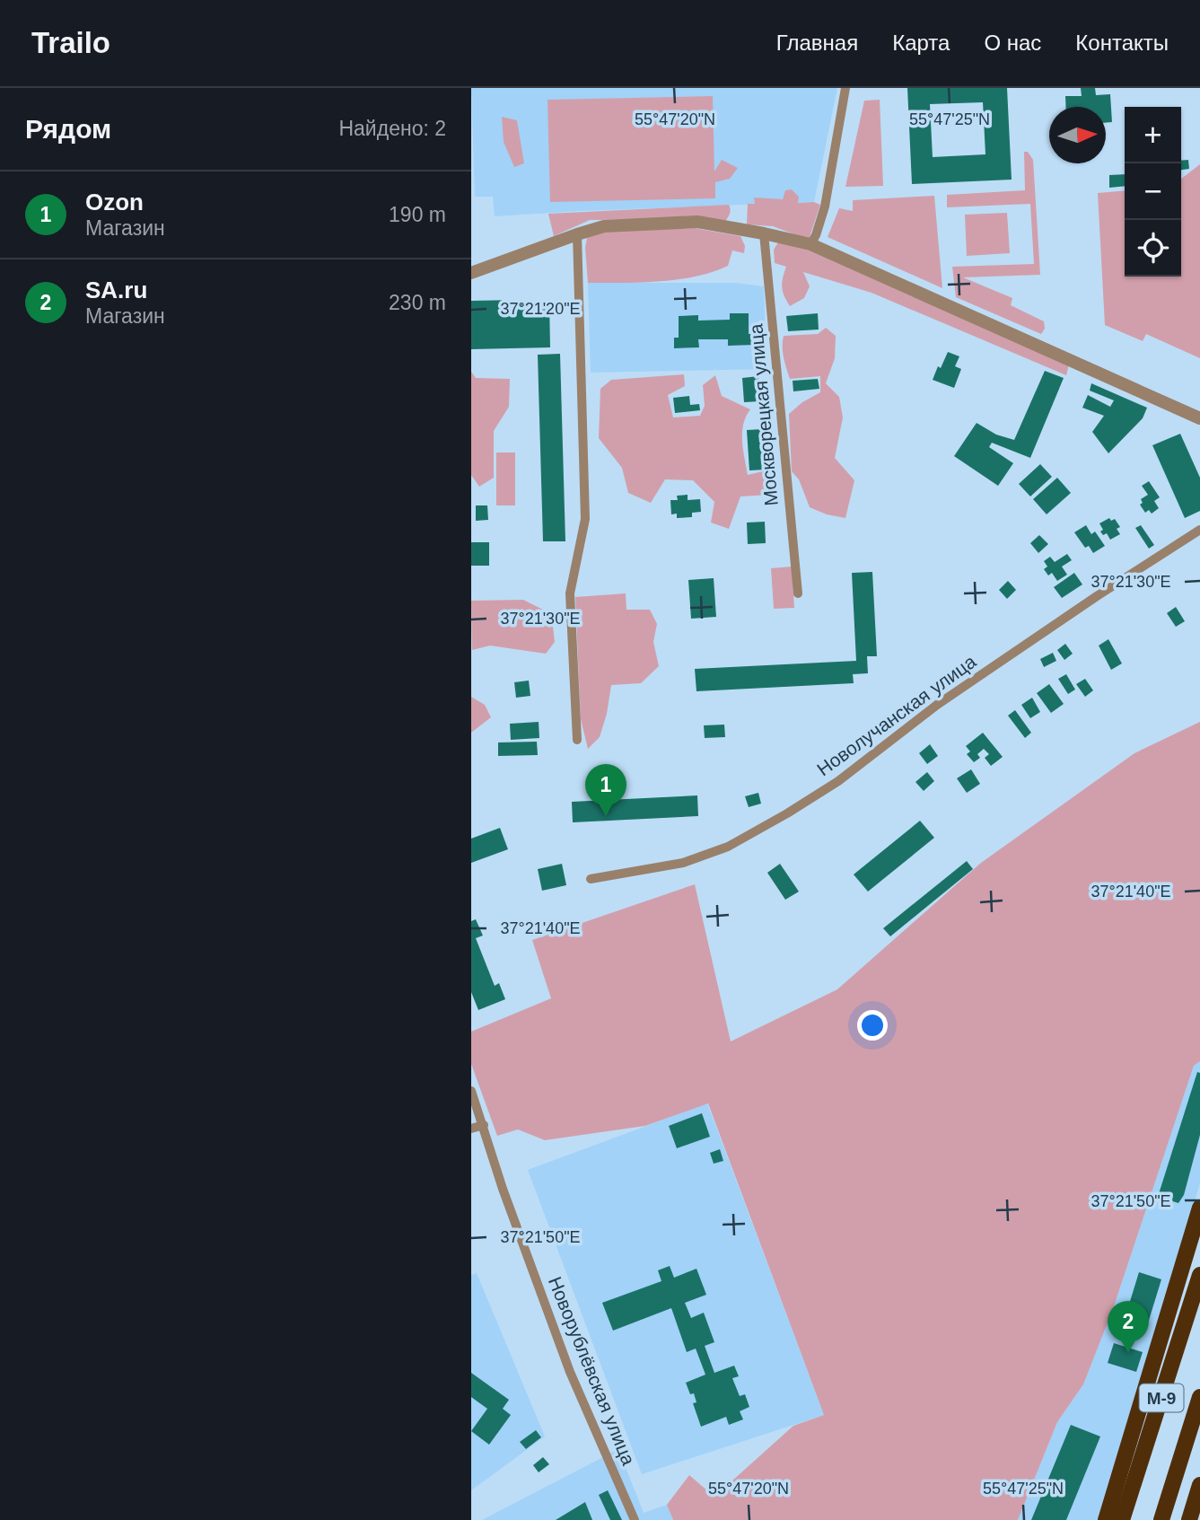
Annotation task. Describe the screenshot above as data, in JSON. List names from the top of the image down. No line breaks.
{"streets":{"highway":["М-9"],"street":["Москворецкая улица","Новолучанская улица","Новорублёвская улица"]},"north":"right","page":{"header":"Trailo","nav":["Главная","Карта","О нас","Контакты"],"heading":["Рядом","Найдено: 2"],"map_buttons":["+","−"],"list":[{"mark":"1","name":"Ozon","note":"Магазин","value":"190 m"},{"mark":"2","name":"SA.ru","note":"Магазин","value":"230 m"}],"pins":["1","2"]},"coordinates":["55°47'20\"N","55°47'25\"N","37°21'20\"E","37°21'30\"E","37°21'40\"E","37°21'50\"E"]}
